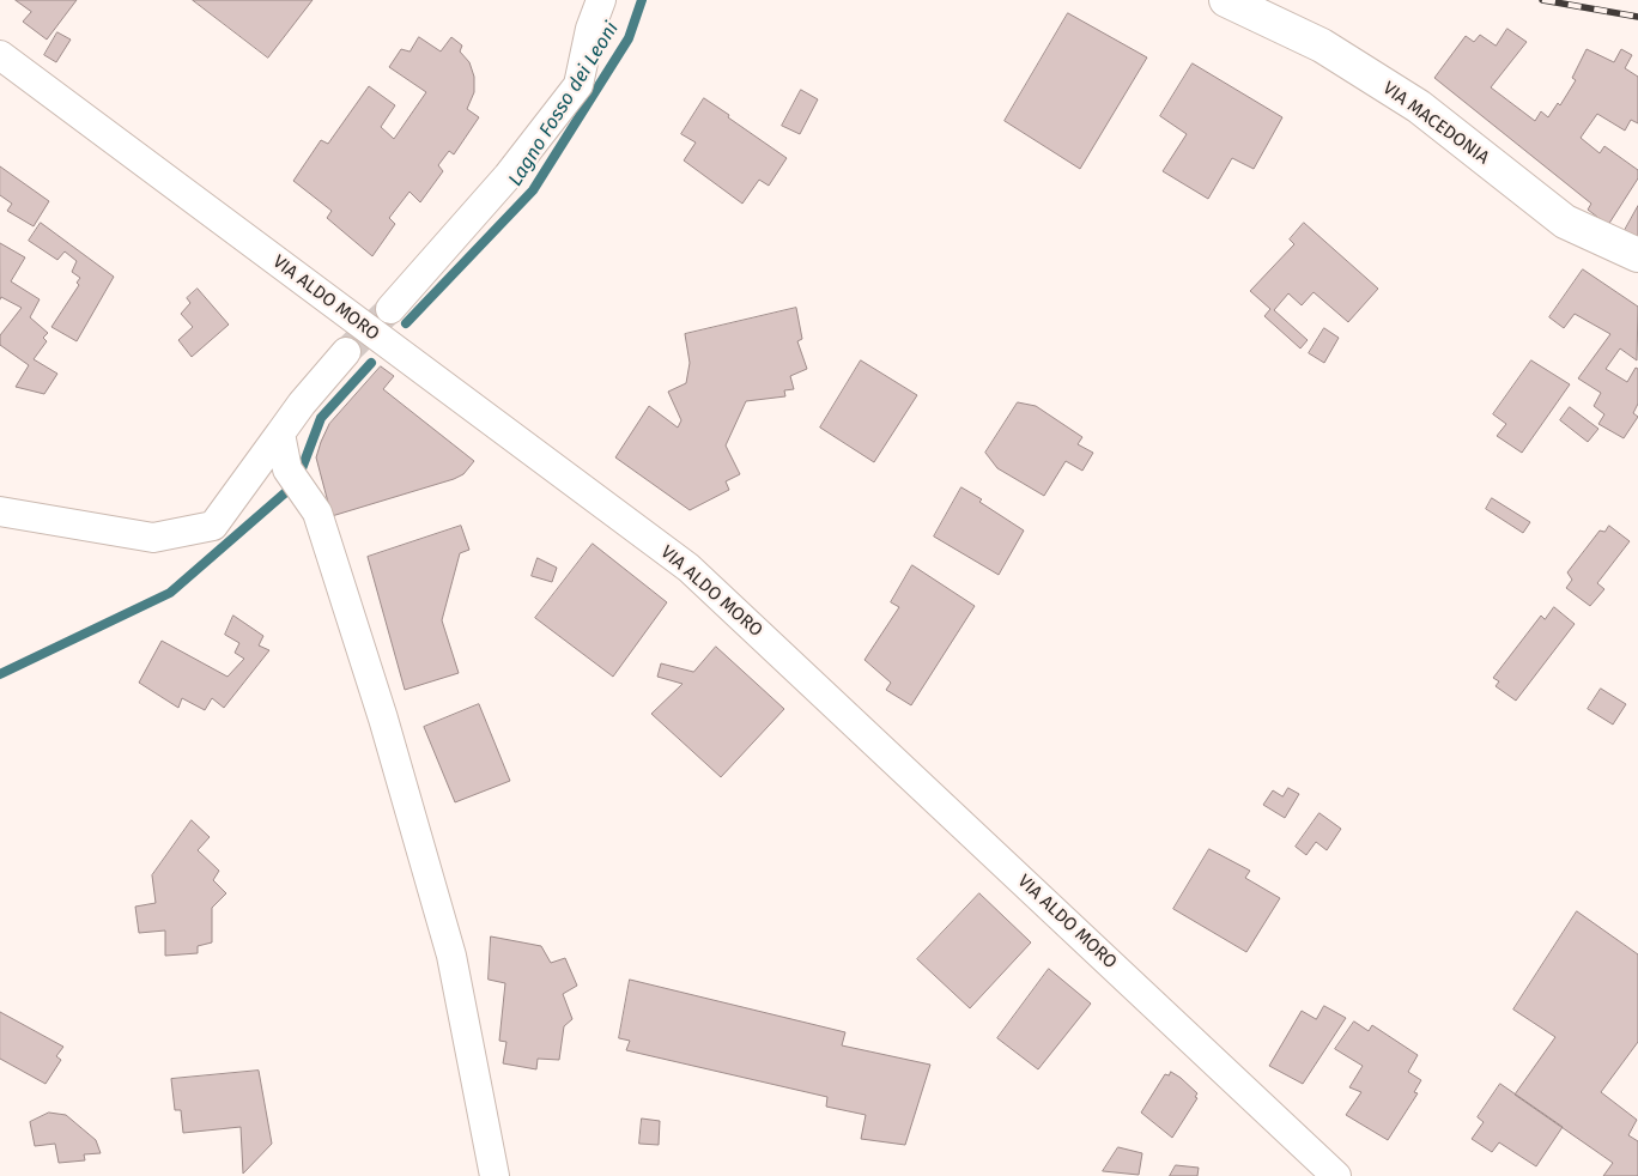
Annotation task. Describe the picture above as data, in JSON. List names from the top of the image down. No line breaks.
{"streets":{"street":["VIA MACEDONIA","VIA ALDO MORO"]},"water":["Lagno Fosso dei Leoni"]}
